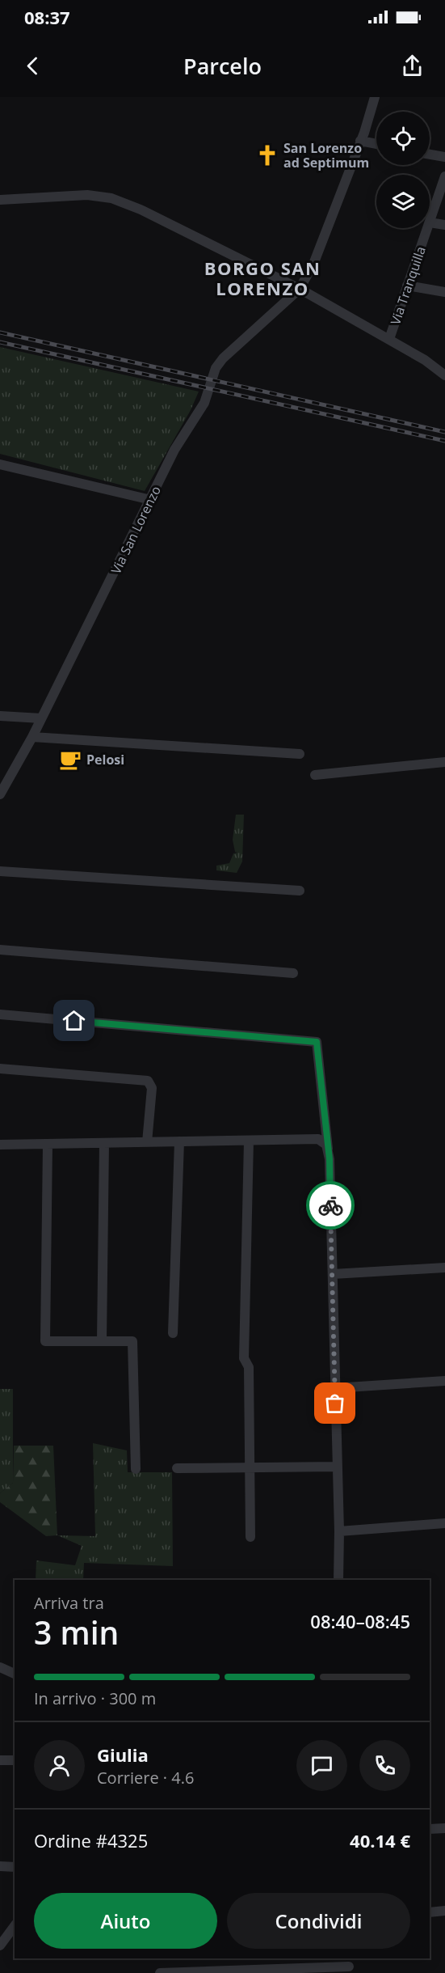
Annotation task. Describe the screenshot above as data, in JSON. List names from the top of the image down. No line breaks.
{"streets":{"street":["Via Tranquilla","Via San Lorenzo"]},"districts":["BORGO SAN LORENZO"],"places":{"church":["San Lorenzo ad Septimum"],"cafe":["Pelosi"]},"page":{"status":"08:37","header":"Parcelo","heading":["3 min","Arriva tra","08:40–08:45"],"panel":["Giulia","Corriere · 4.6","Ordine #4325","40.14 €"],"bar":"In arrivo · 300 m","buttons":["Aiuto","Condividi"]}}
